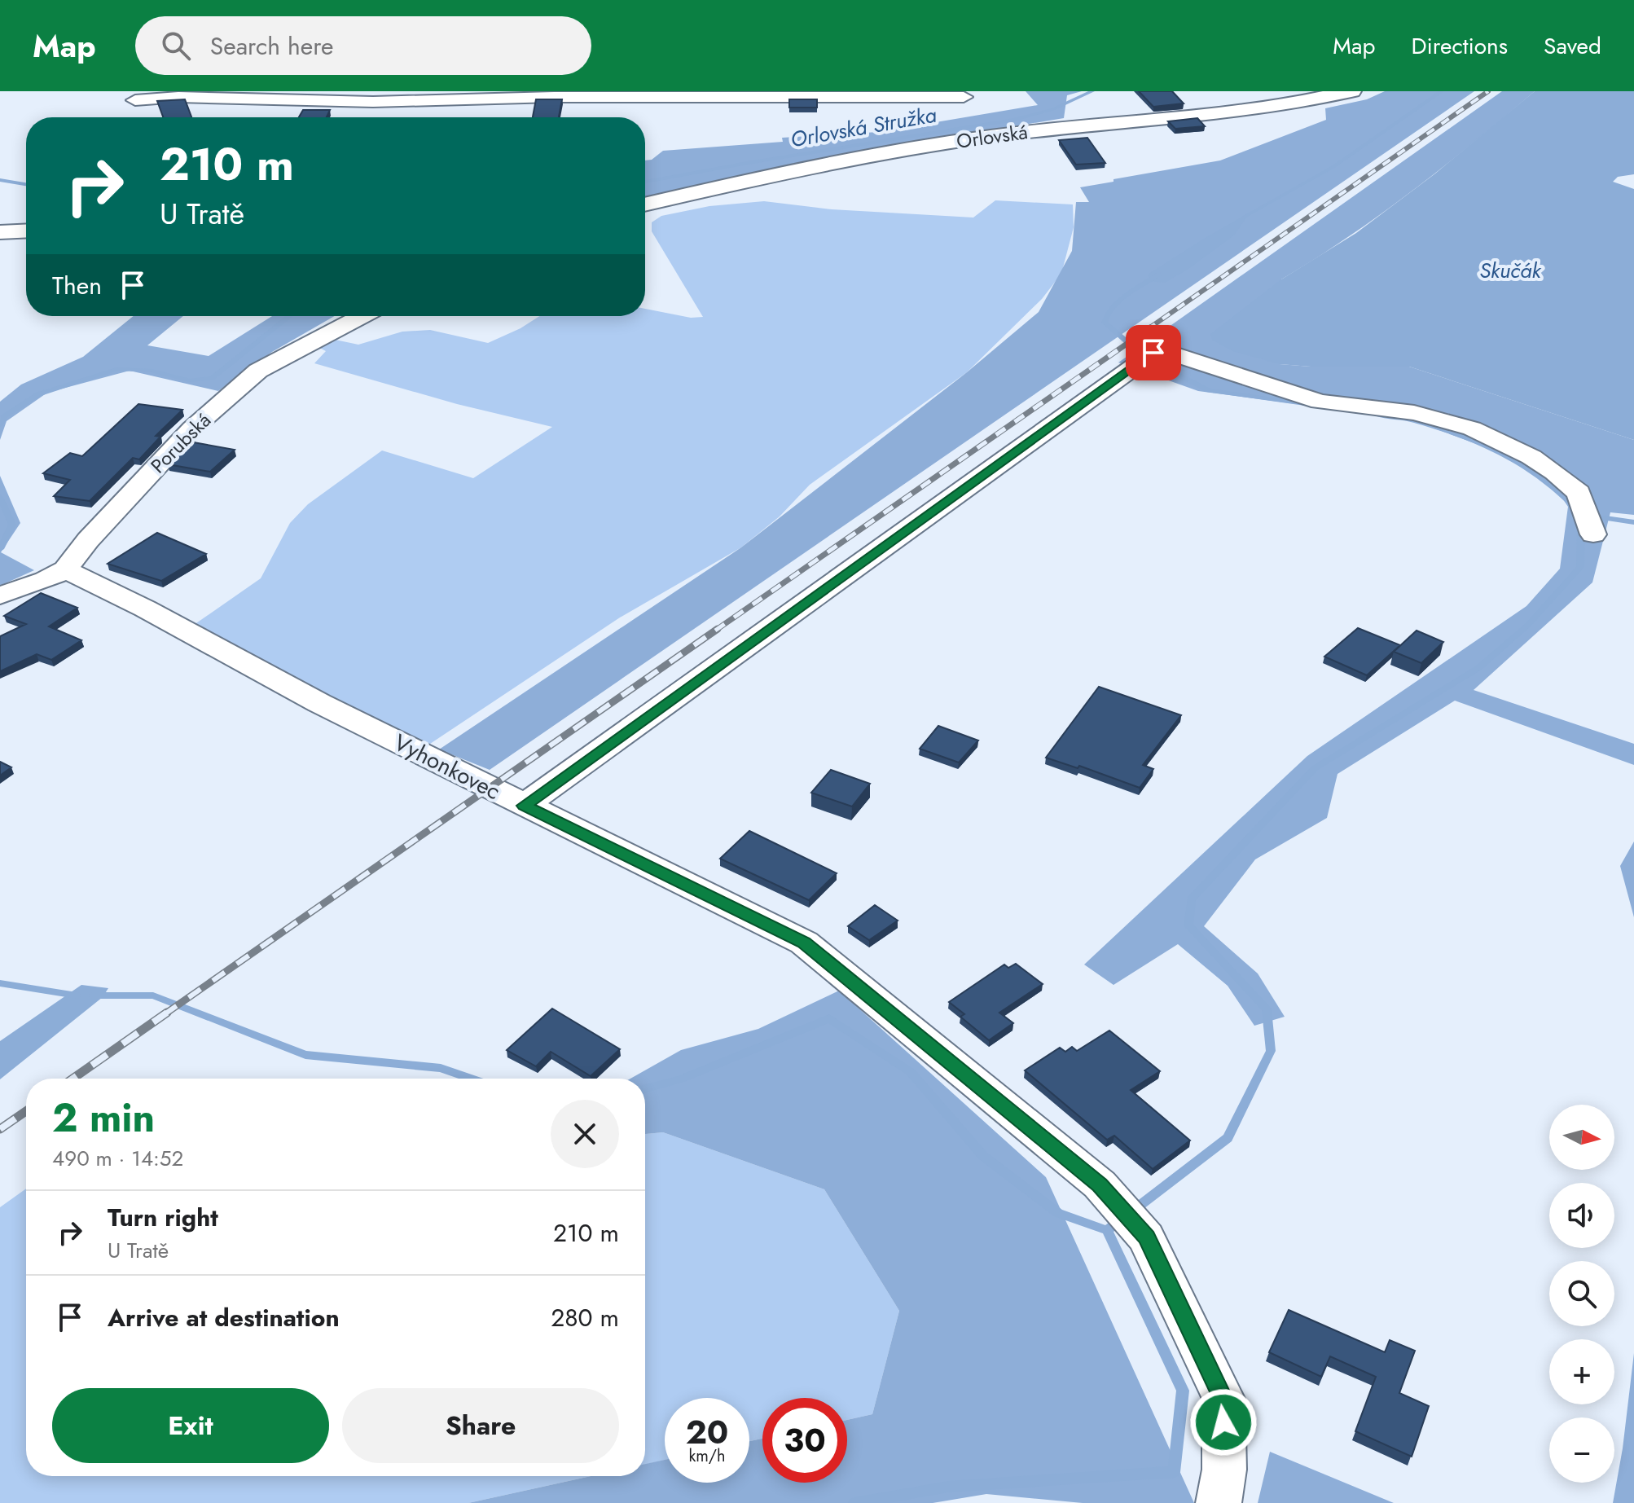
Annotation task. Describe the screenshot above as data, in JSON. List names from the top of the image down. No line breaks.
{"streets":{"main road":["Orlovská"],"street":["Porubská","Vyhonkovec"]},"crossings":[["Porubská","Vyhonkovec"]],"water":["Orlovská Stružka","Skučák"],"north":"right","page":{"header":"Map","search":"Search here","nav":["Map","Directions","Saved"],"turn":["210 m","U Tratě"],"then":"Then","heading":["2 min","490 m · 14:52"],"map_buttons":["+","−"],"list":[{"name":"Turn right","note":"U Tratě","value":"210 m"},{"name":"Arrive at destination","value":"280 m"}],"buttons":["Exit","Share"],"speed":"20 km/h","limit":"30"}}
